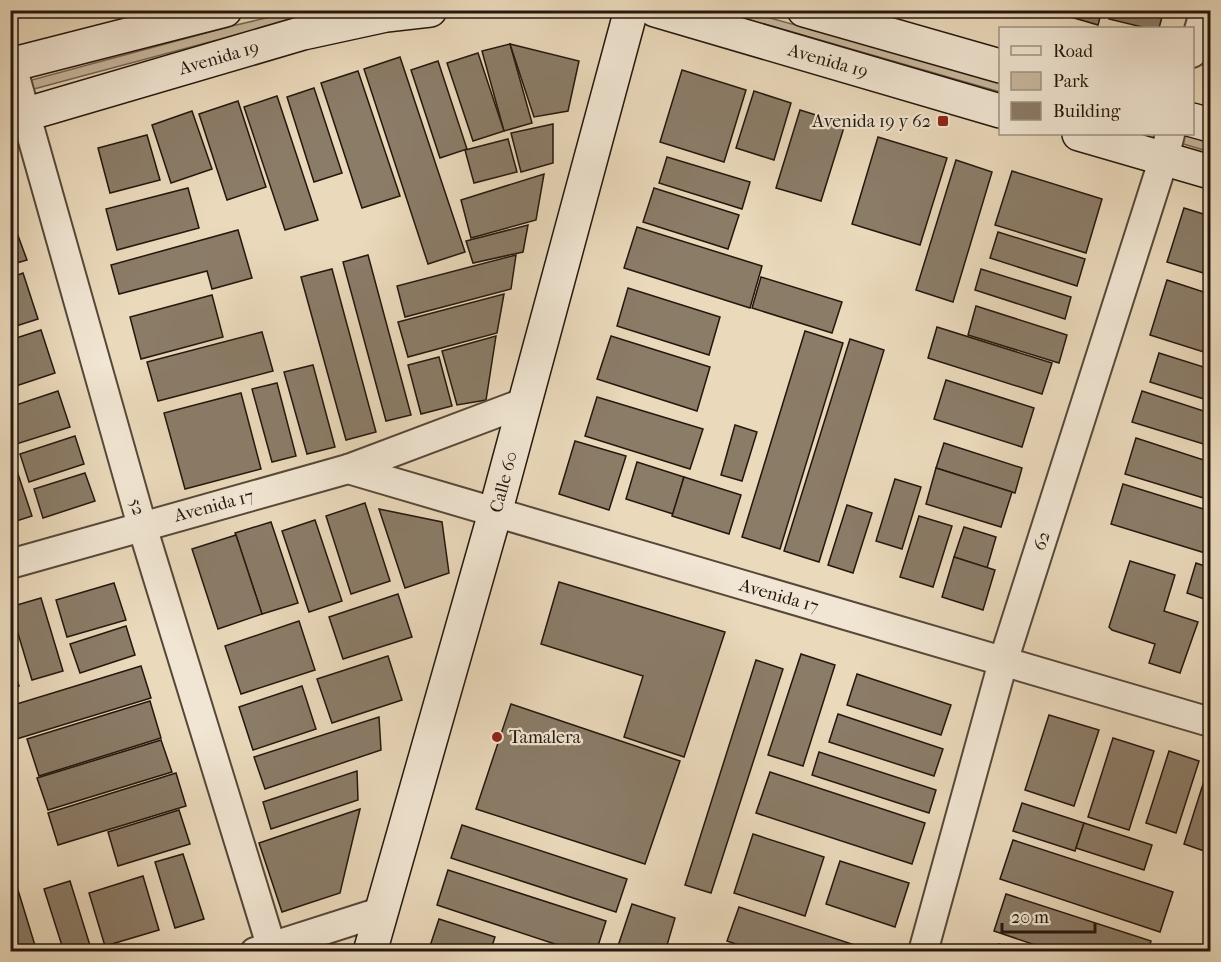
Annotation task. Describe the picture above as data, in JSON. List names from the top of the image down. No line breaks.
{"streets":{"main road":["Avenida 19","Calle 60"],"street":["Avenida 17","52","62"]},"crossings":[["Avenida 19","52"],["Calle 60","Avenida 17"],["Avenida 17","52"],["Avenida 17","62"]],"places":{"transit":["Avenida 19 y 62"],"other":["Tamalera"]},"legend":["Road","Park","Building"],"scale_bar":"20 m"}
